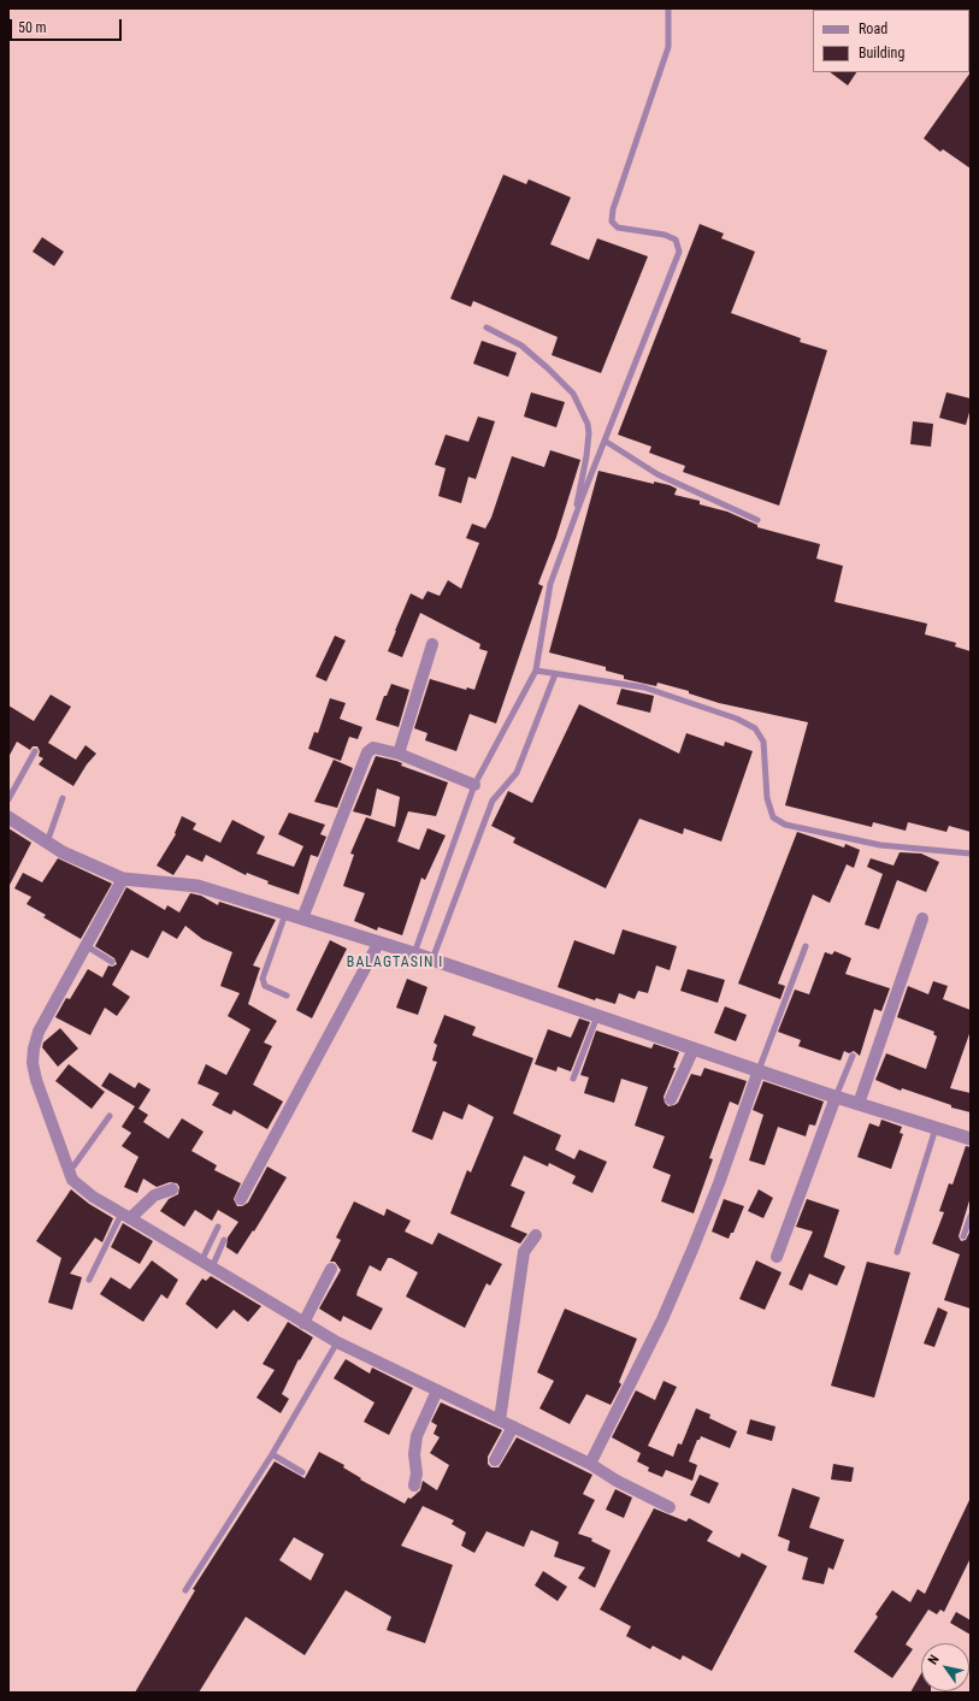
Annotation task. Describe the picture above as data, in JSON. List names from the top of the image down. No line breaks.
{"districts":["BALAGTASIN I"],"legend":["Road","Building"],"scale_bar":"50 m","north":"top left"}
